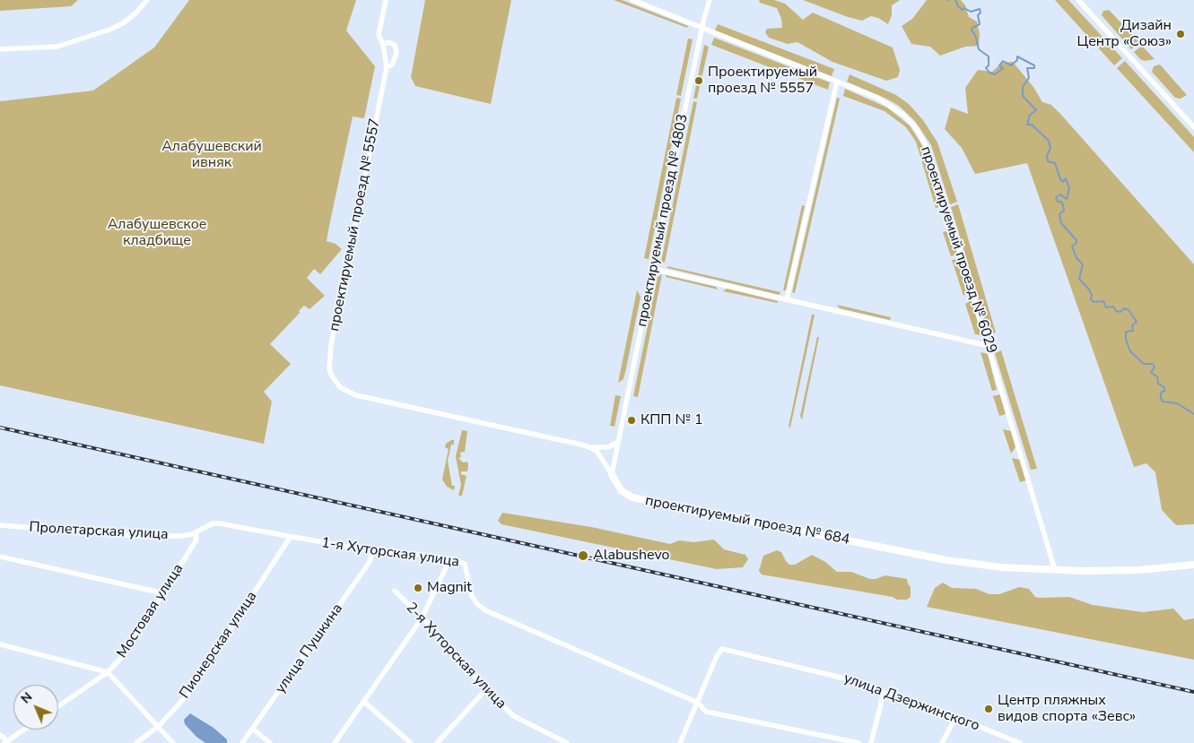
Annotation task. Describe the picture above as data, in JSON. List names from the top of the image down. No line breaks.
{"streets":{"street":["проектируемый проезд № 4803","проектируемый проезд № 5557","проектируемый проезд № 6029","проектируемый проезд № 684","Пролетарская улица","1-я Хуторская улица","Мостовая улица","Пионерская улица","улица Пушкина","2-я Хуторская улица","улица Дзержинского"]},"crossings":[["проектируемый проезд № 4803","проектируемый проезд № 6029"],["проектируемый проезд № 4803","проектируемый проезд № 684"],["проектируемый проезд № 5557","проектируемый проезд № 684"],["проектируемый проезд № 6029","проектируемый проезд № 684"],["Пролетарская улица","1-я Хуторская улица"],["Пролетарская улица","Мостовая улица"],["1-я Хуторская улица","Мостовая улица"],["1-я Хуторская улица","Пионерская улица"],["1-я Хуторская улица","улица Пушкина"],["1-я Хуторская улица","улица Дзержинского"]],"parks":["Алабушевский ивняк","Алабушевское кладбище"],"places":["Дизайн Центр «Союз»","Проектируемый проезд № 5557","КПП № 1","Alabushevo","Magnit","Центр пляжных видов спорта «Зевс»"],"north":"top left"}
